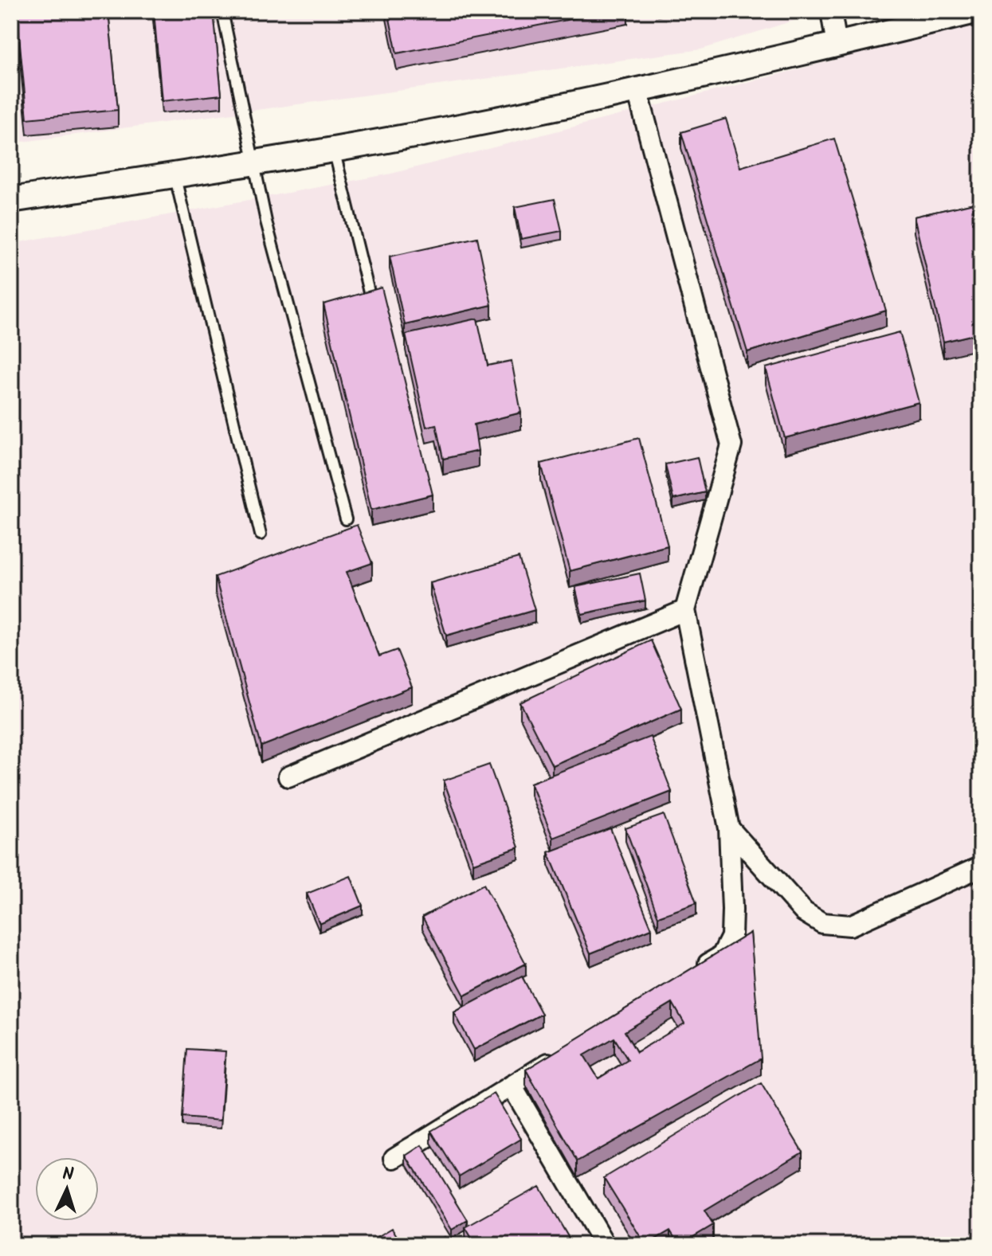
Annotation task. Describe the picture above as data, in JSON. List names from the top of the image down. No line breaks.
{"north":"top"}
